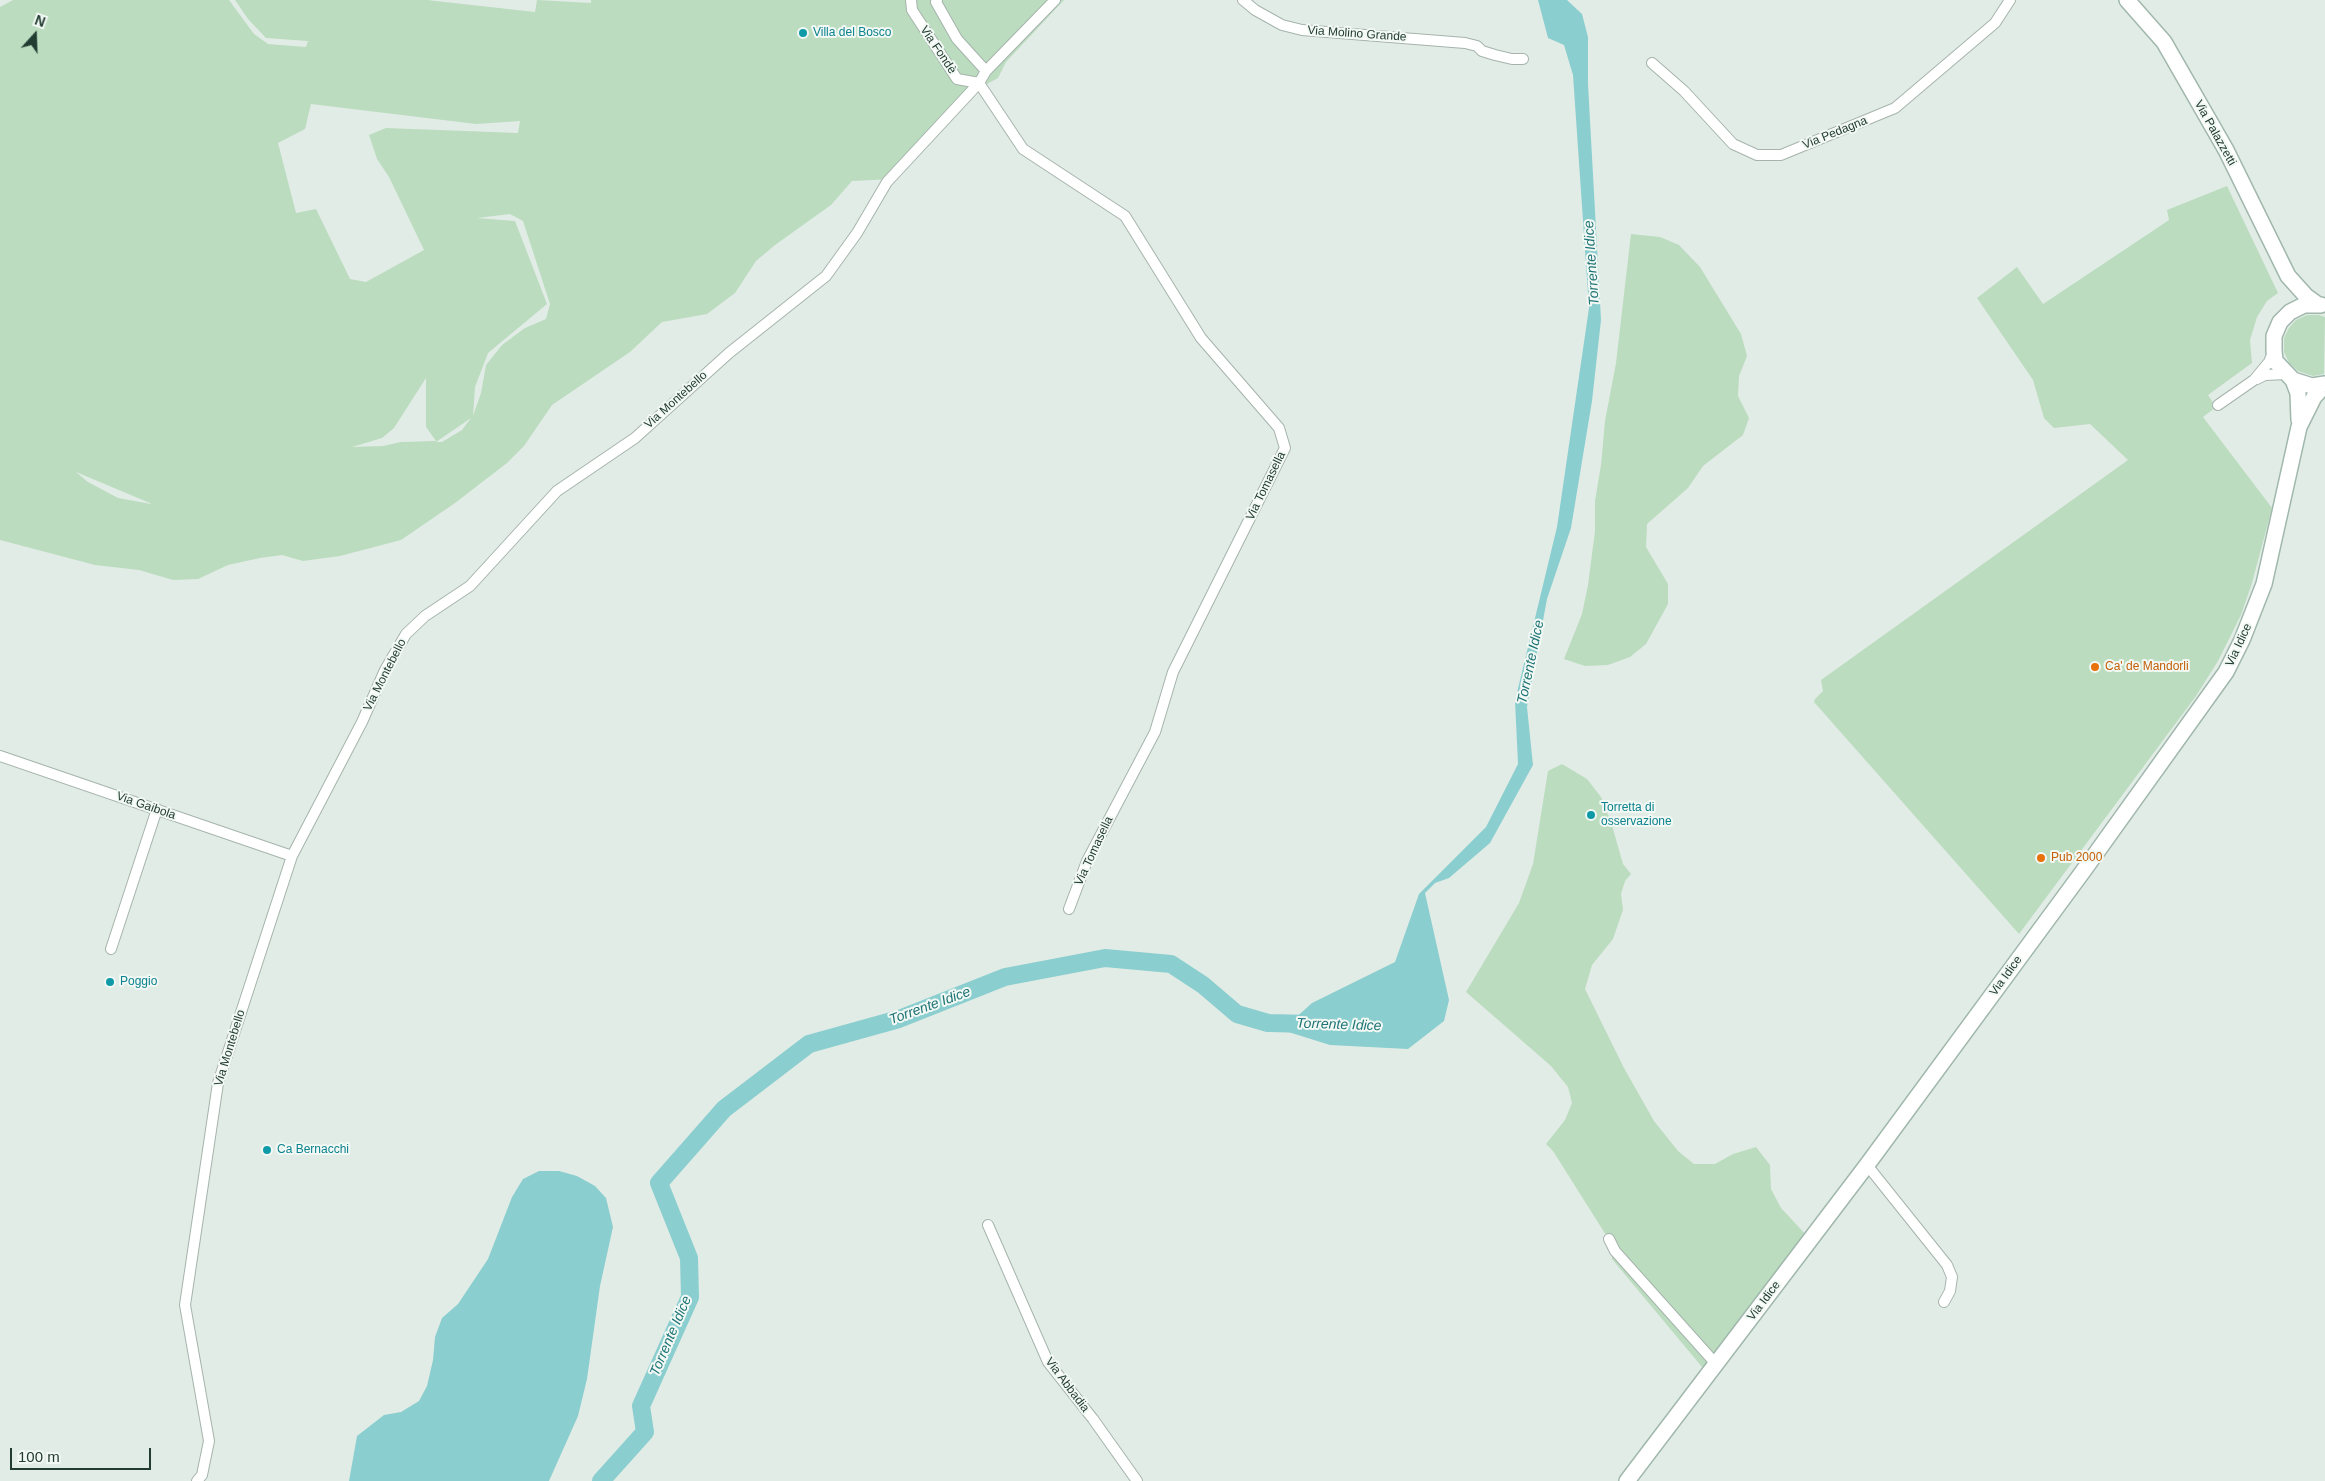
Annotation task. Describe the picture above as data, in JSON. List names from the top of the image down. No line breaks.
{"streets":{"main road":["Via Palazzetti","Via Idice"],"street":["Via Molino Grande","Via Fondè","Via Pedagna","Via Montebello","Via Tomasella","Via Gaibola","Via Abbadia"]},"crossings":[["Via Fondè","Via Montebello"],["Via Fondè","Via Tomasella"],["Via Montebello","Via Tomasella"],["Via Montebello","Via Gaibola"]],"water":["Torrente Idice"],"places":["Villa del Bosco","Ca' de Mandorli","Torretta di osservazione","Pub 2000","Poggio","Ca Bernacchi"],"scale_bar":"100 m","north":"top"}
